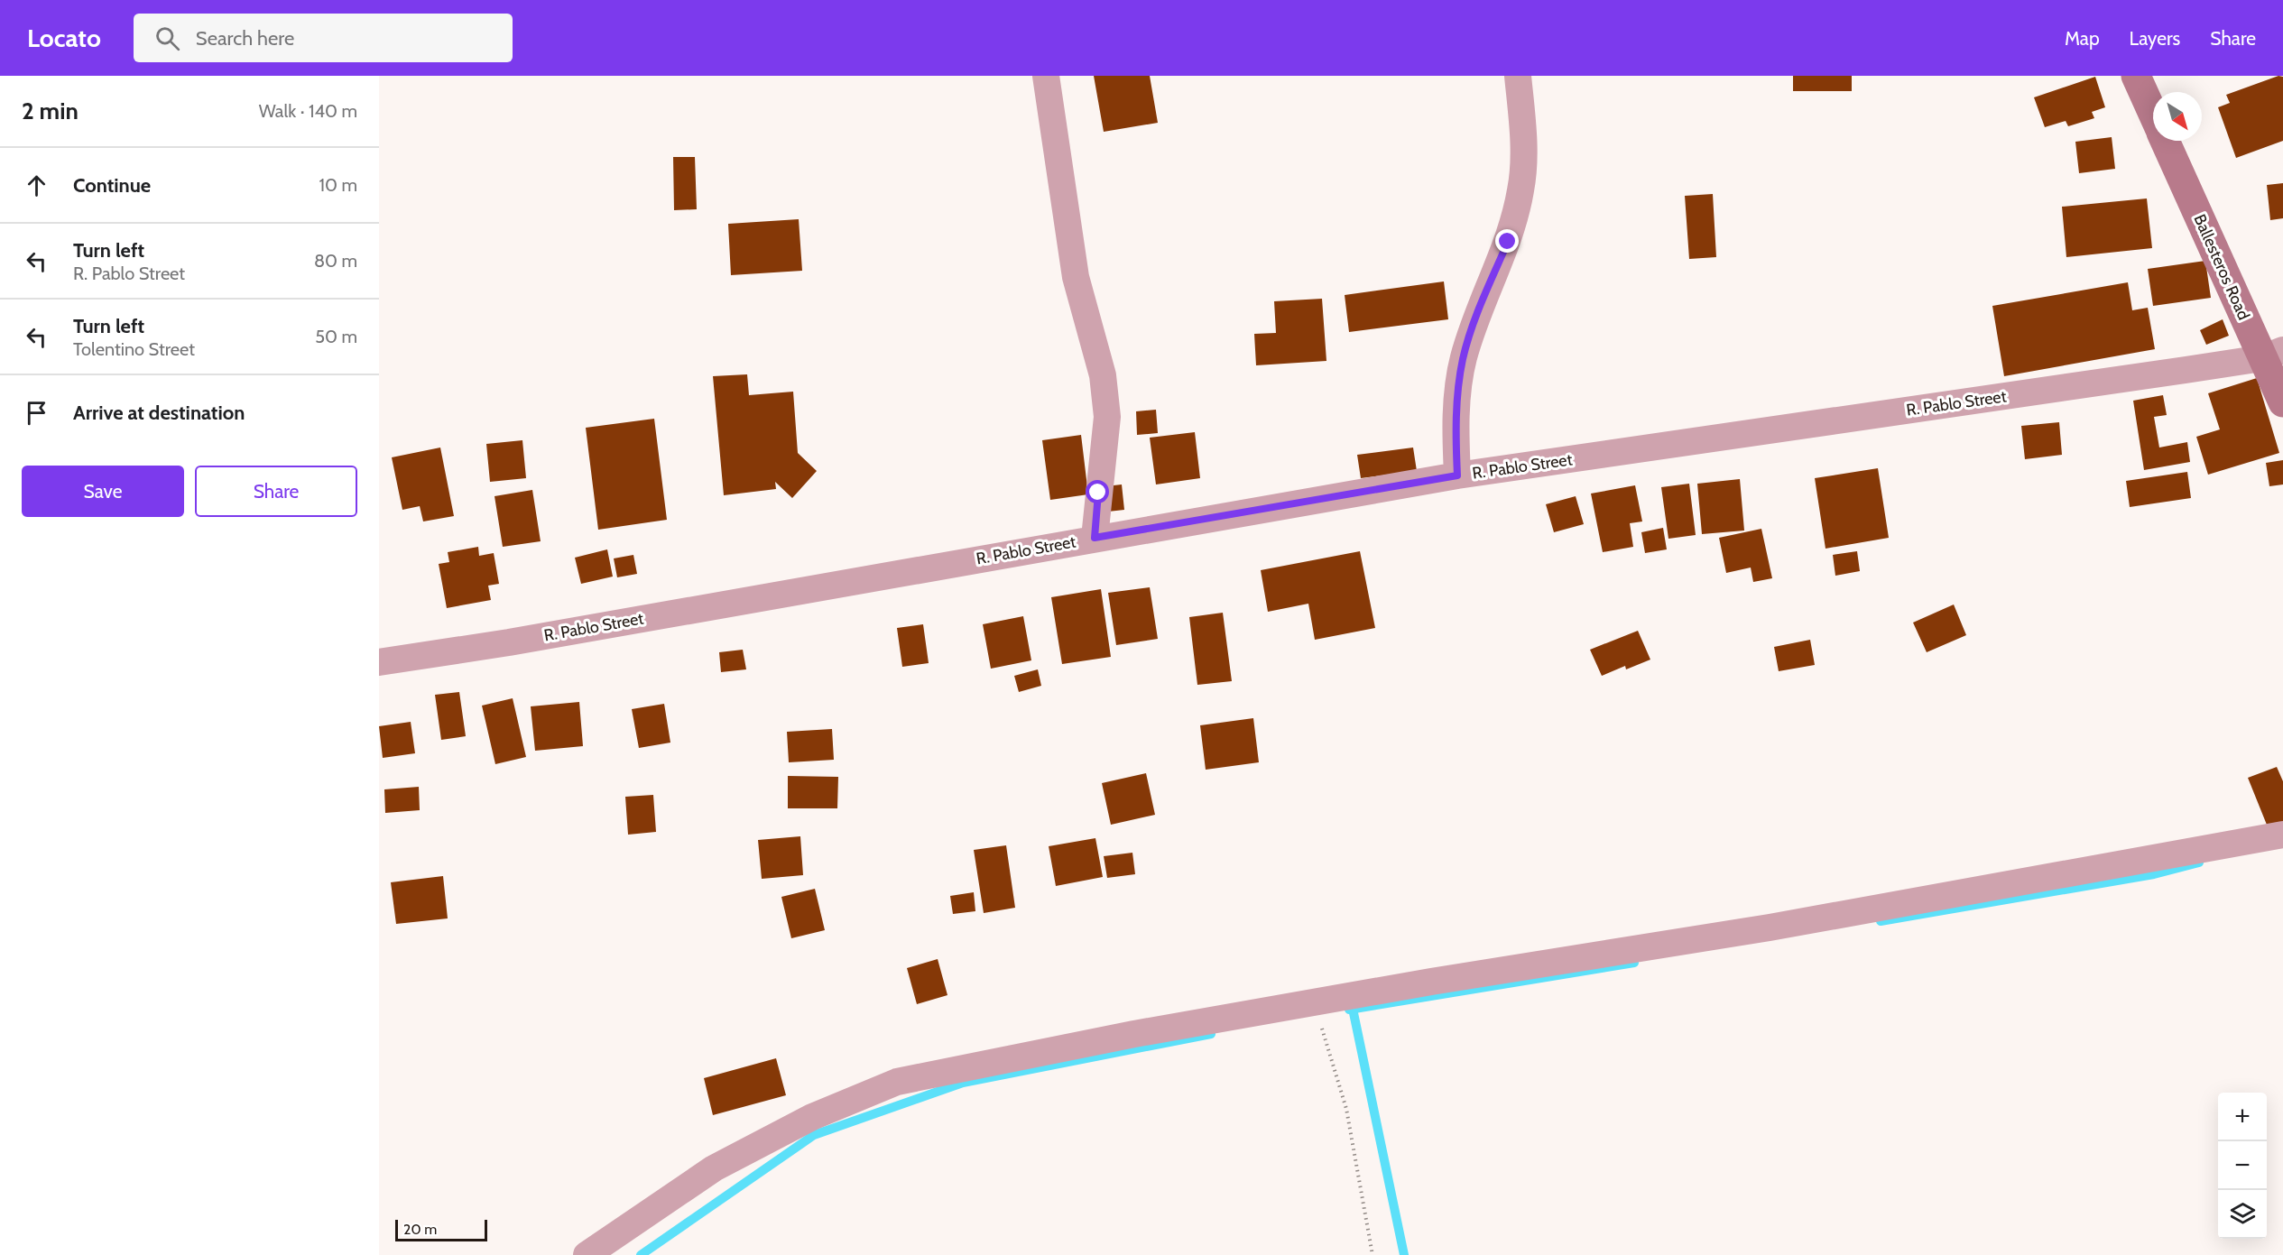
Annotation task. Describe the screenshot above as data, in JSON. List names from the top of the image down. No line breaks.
{"streets":{"main road":["Ballesteros Road"],"street":["R. Pablo Street"]},"crossings":[["Ballesteros Road","R. Pablo Street"]],"scale_bar":"20 m","north":"bottom right","page":{"header":"Locato","search":"Search here","nav":["Map","Layers","Share"],"heading":["2 min","Walk · 140 m"],"list":[["Continue","10 m"],["Turn left","R. Pablo Street","80 m"],["Turn left","Tolentino Street","50 m"],"Arrive at destination"],"buttons":["Save","Share"],"map_buttons":["+","−"],"scale":"20 m"}}
